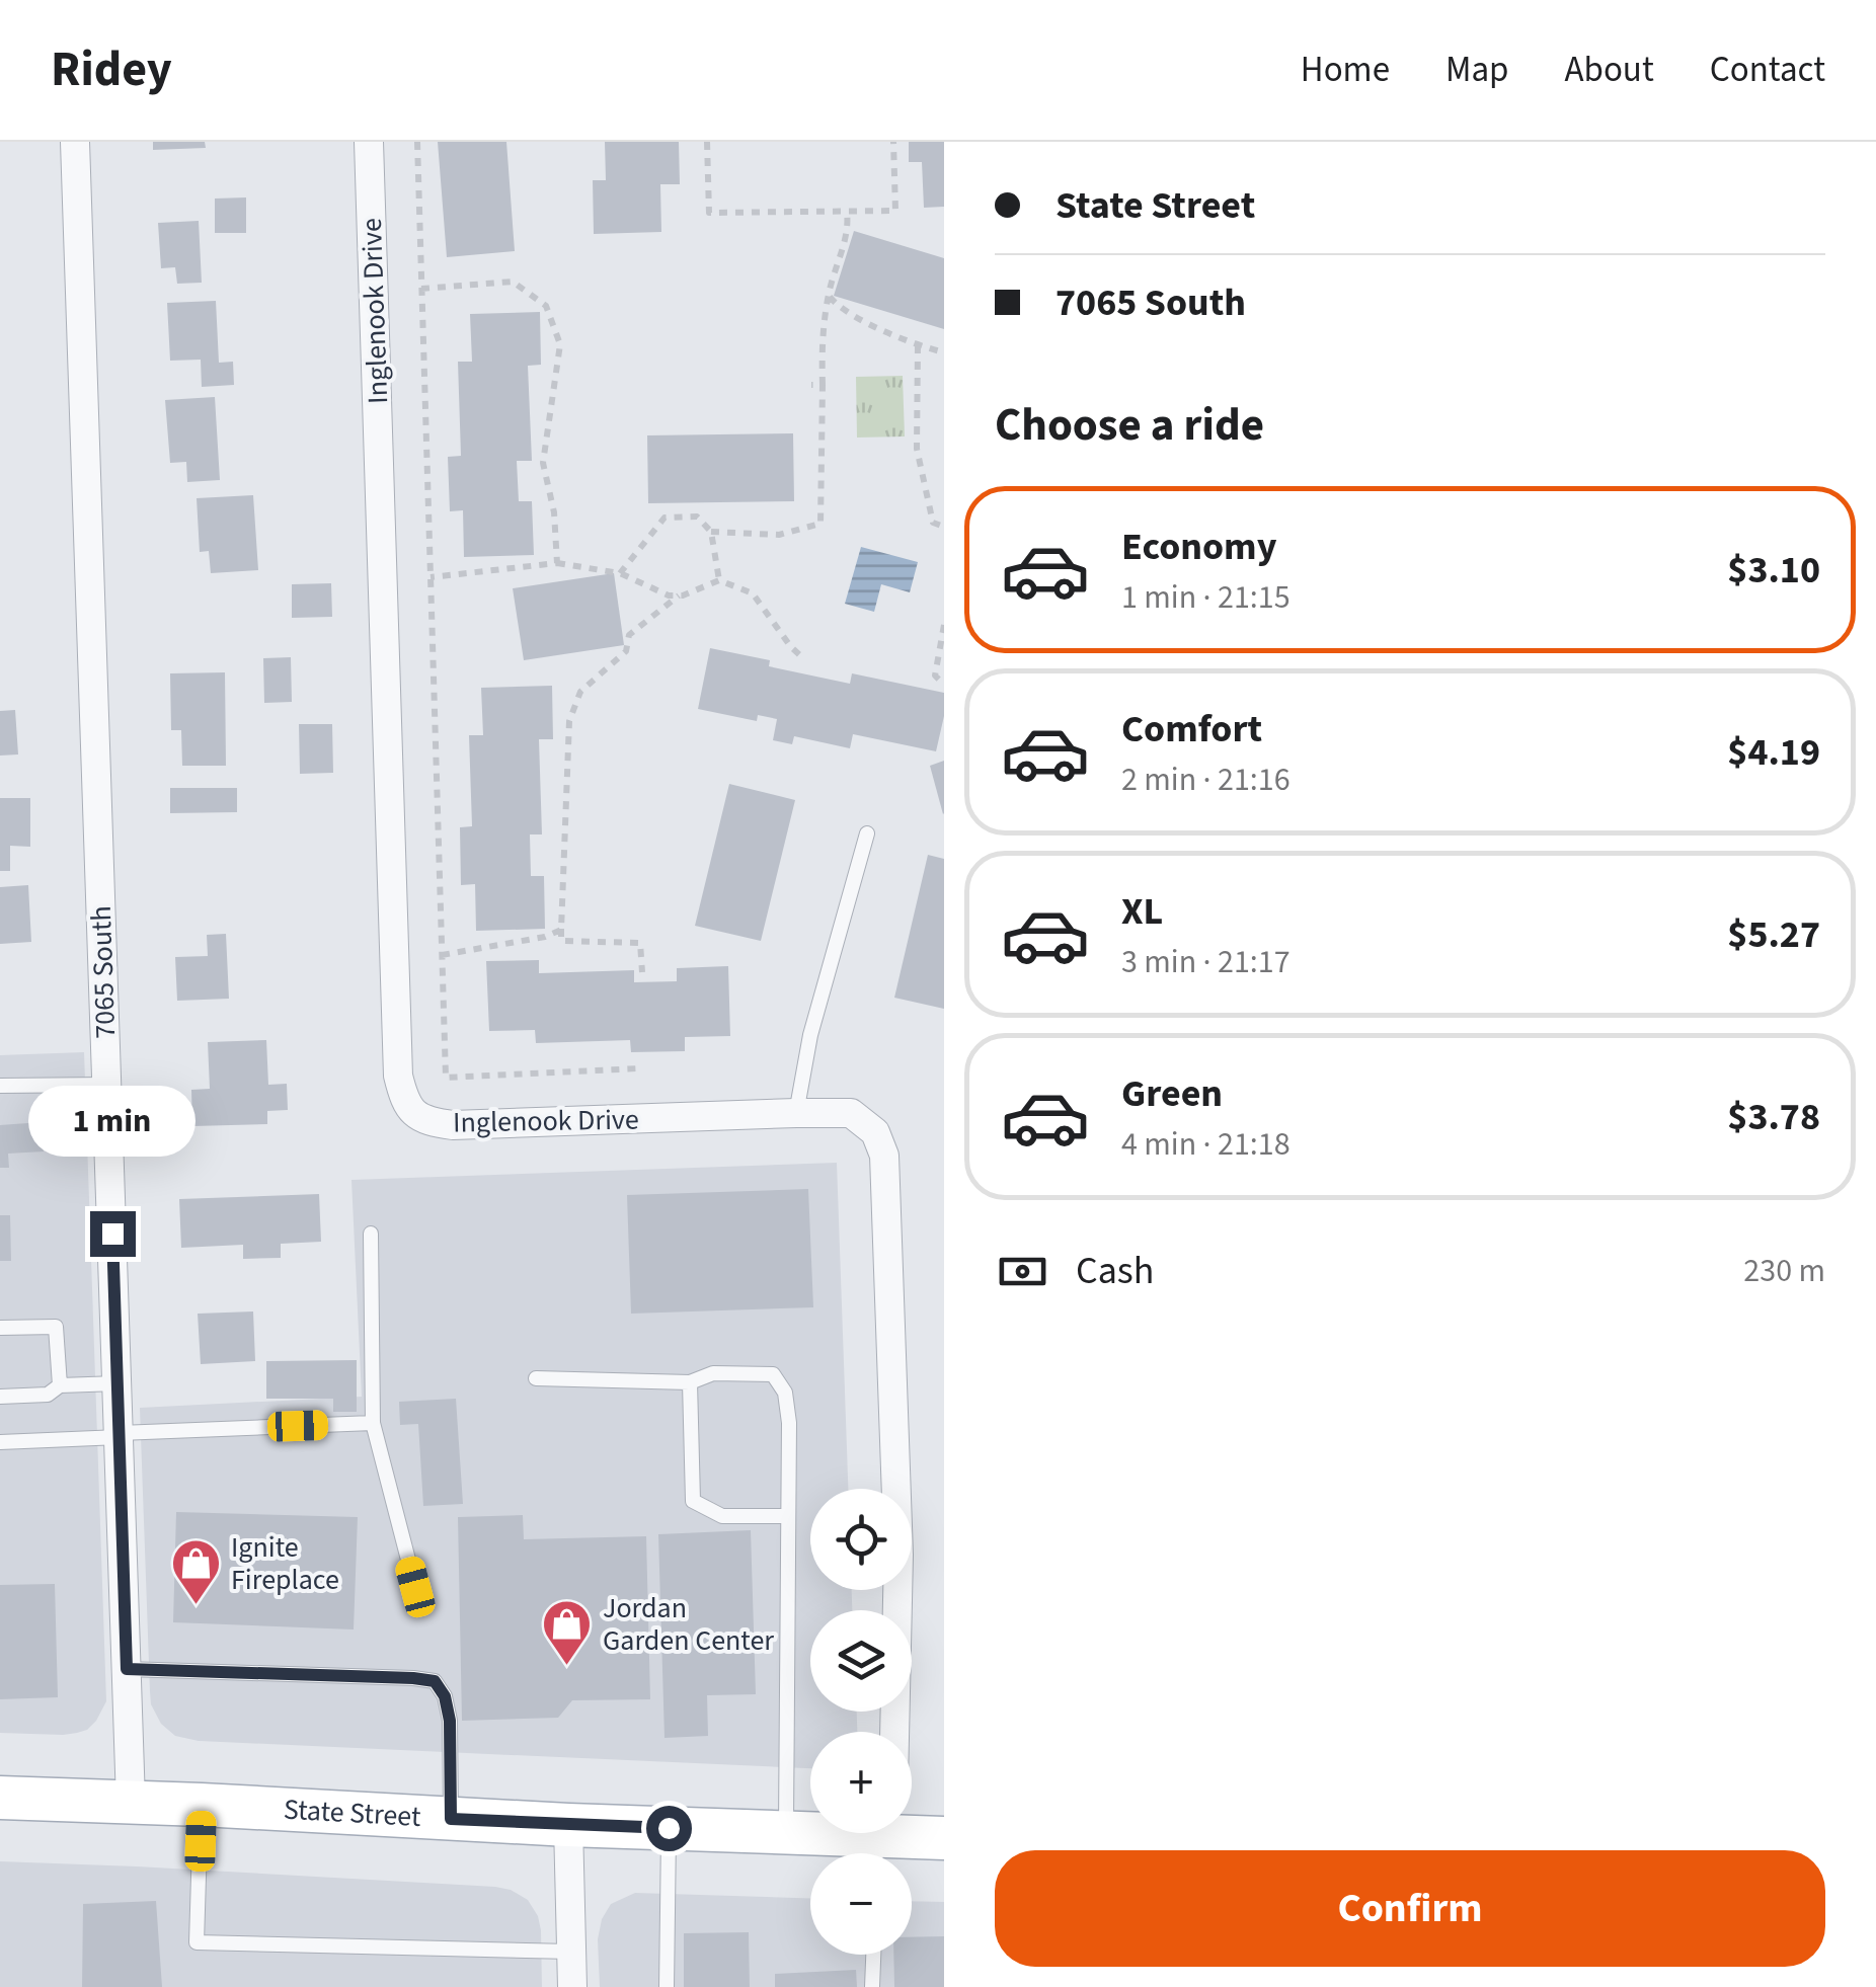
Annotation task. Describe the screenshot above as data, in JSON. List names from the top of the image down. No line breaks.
{"streets":{"main road":["State Street"],"street":["Inglenook Drive","7065 South"]},"crossings":[["7065 South","State Street"]],"places":{"shop":["Ignite Fireplace","Jordan Garden Center"]},"page":{"header":"Ridey","nav":["Home","Map","About","Contact"],"banner":["State Street","7065 South"],"heading":"Choose a ride","list":[{"name":"Economy","note":"1 min · 21:15","value":"$3.10"},{"name":"Comfort","note":"2 min · 21:16","value":"$4.19"},{"name":"XL","note":"3 min · 21:17","value":"$5.27"},{"name":"Green","note":"4 min · 21:18","value":"$3.78"}],"bubble":"1 min","pay":["Cash","230 m"],"map_buttons":["+","−"],"buttons":"Confirm"}}
